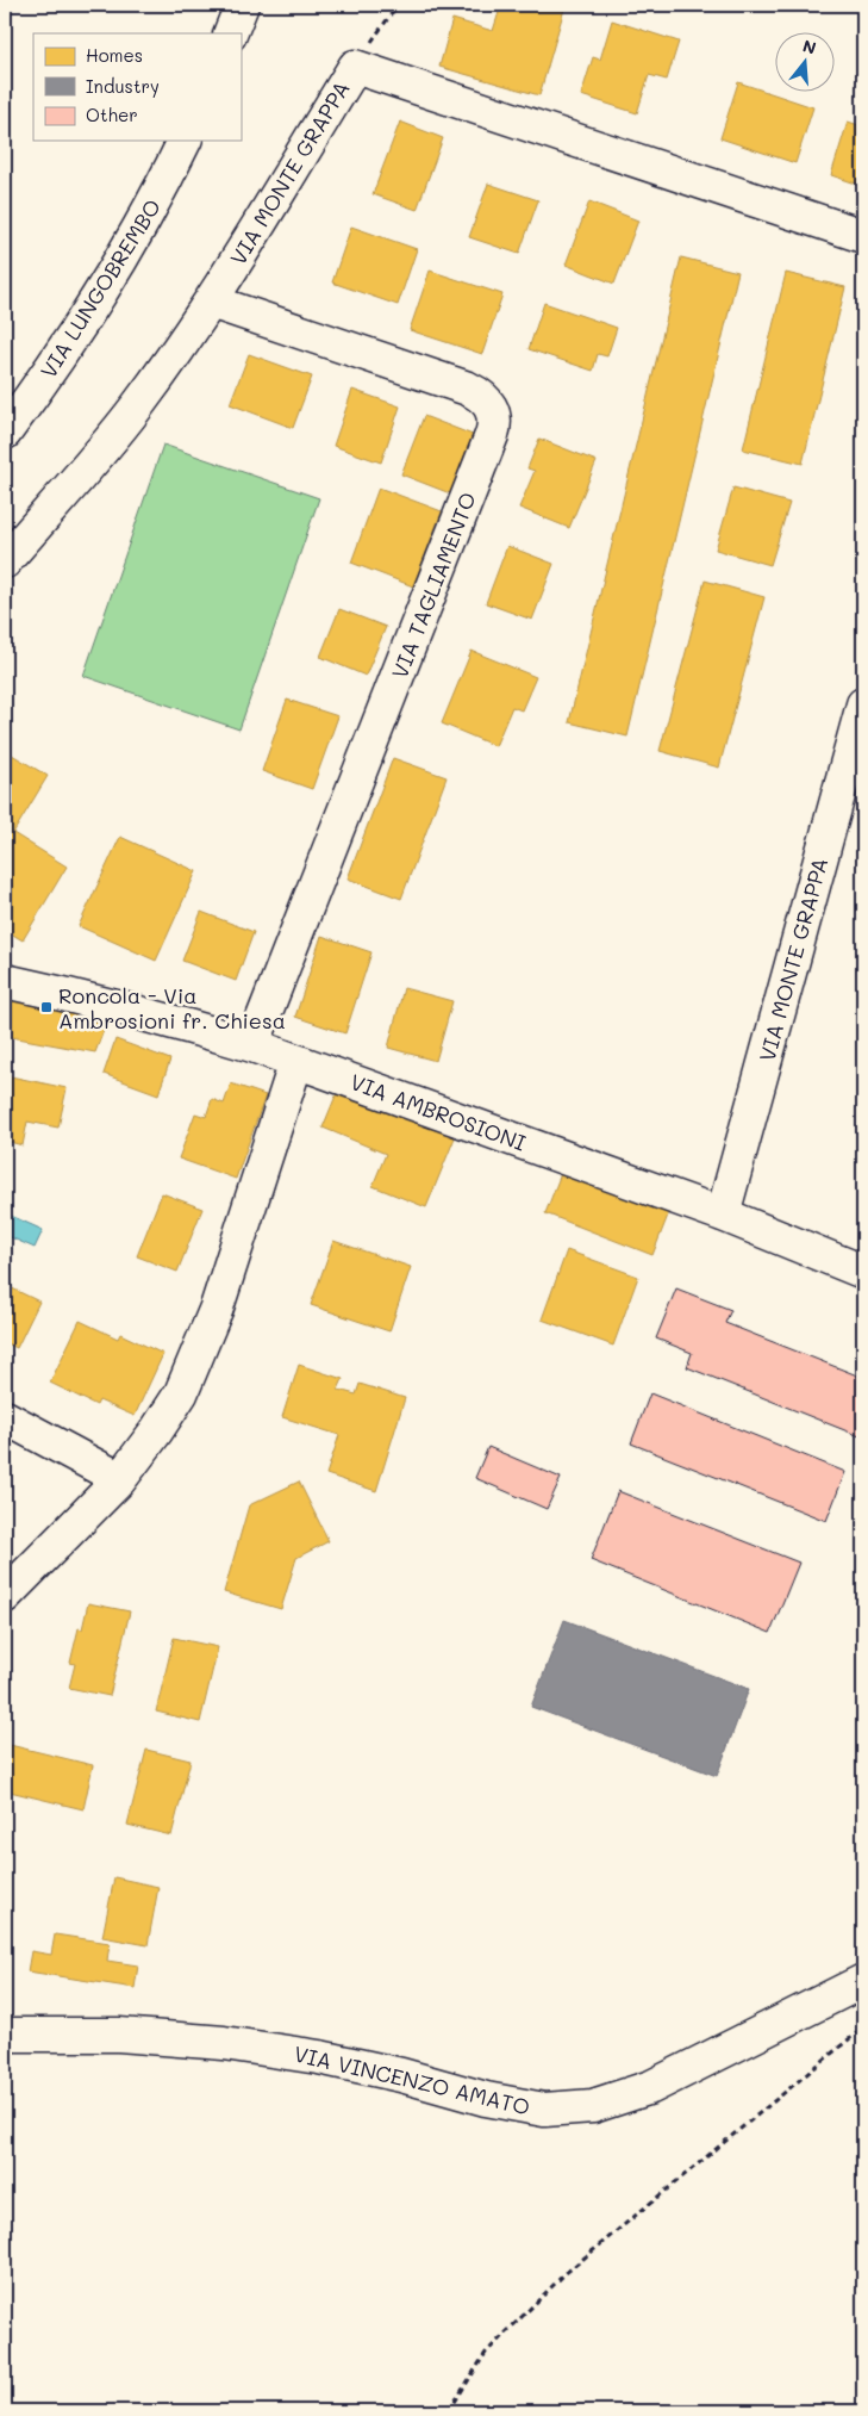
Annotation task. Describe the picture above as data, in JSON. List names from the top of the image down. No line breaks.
{"streets":{"street":["VIA MONTE GRAPPA","VIA LUNGOBREMBO","VIA TAGLIAMENTO","VIA AMBROSIONI","VIA VINCENZO AMATO"]},"crossings":[["VIA MONTE GRAPPA","VIA TAGLIAMENTO"],["VIA MONTE GRAPPA","VIA AMBROSIONI"],["VIA TAGLIAMENTO","VIA AMBROSIONI"]],"places":{"transit":["Roncola - Via Ambrosioni fr. Chiesa"]},"legend":["Homes","Industry","Other"],"north":"top"}
